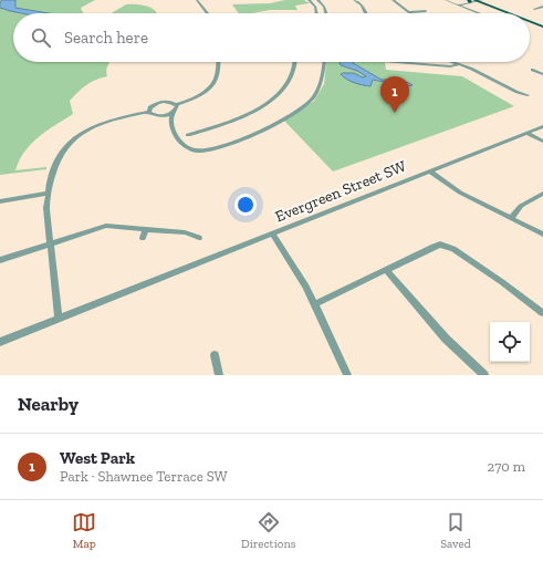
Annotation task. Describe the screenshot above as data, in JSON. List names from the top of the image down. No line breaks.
{"streets":{"street":["Evergreen Street SW"]},"page":{"search":"Search here","pins":"1","heading":"Nearby","list":[{"mark":"1","name":"West Park","note":"Park · Shawnee Terrace SW","value":"270 m"}],"nav":["Map","Directions","Saved"]}}
